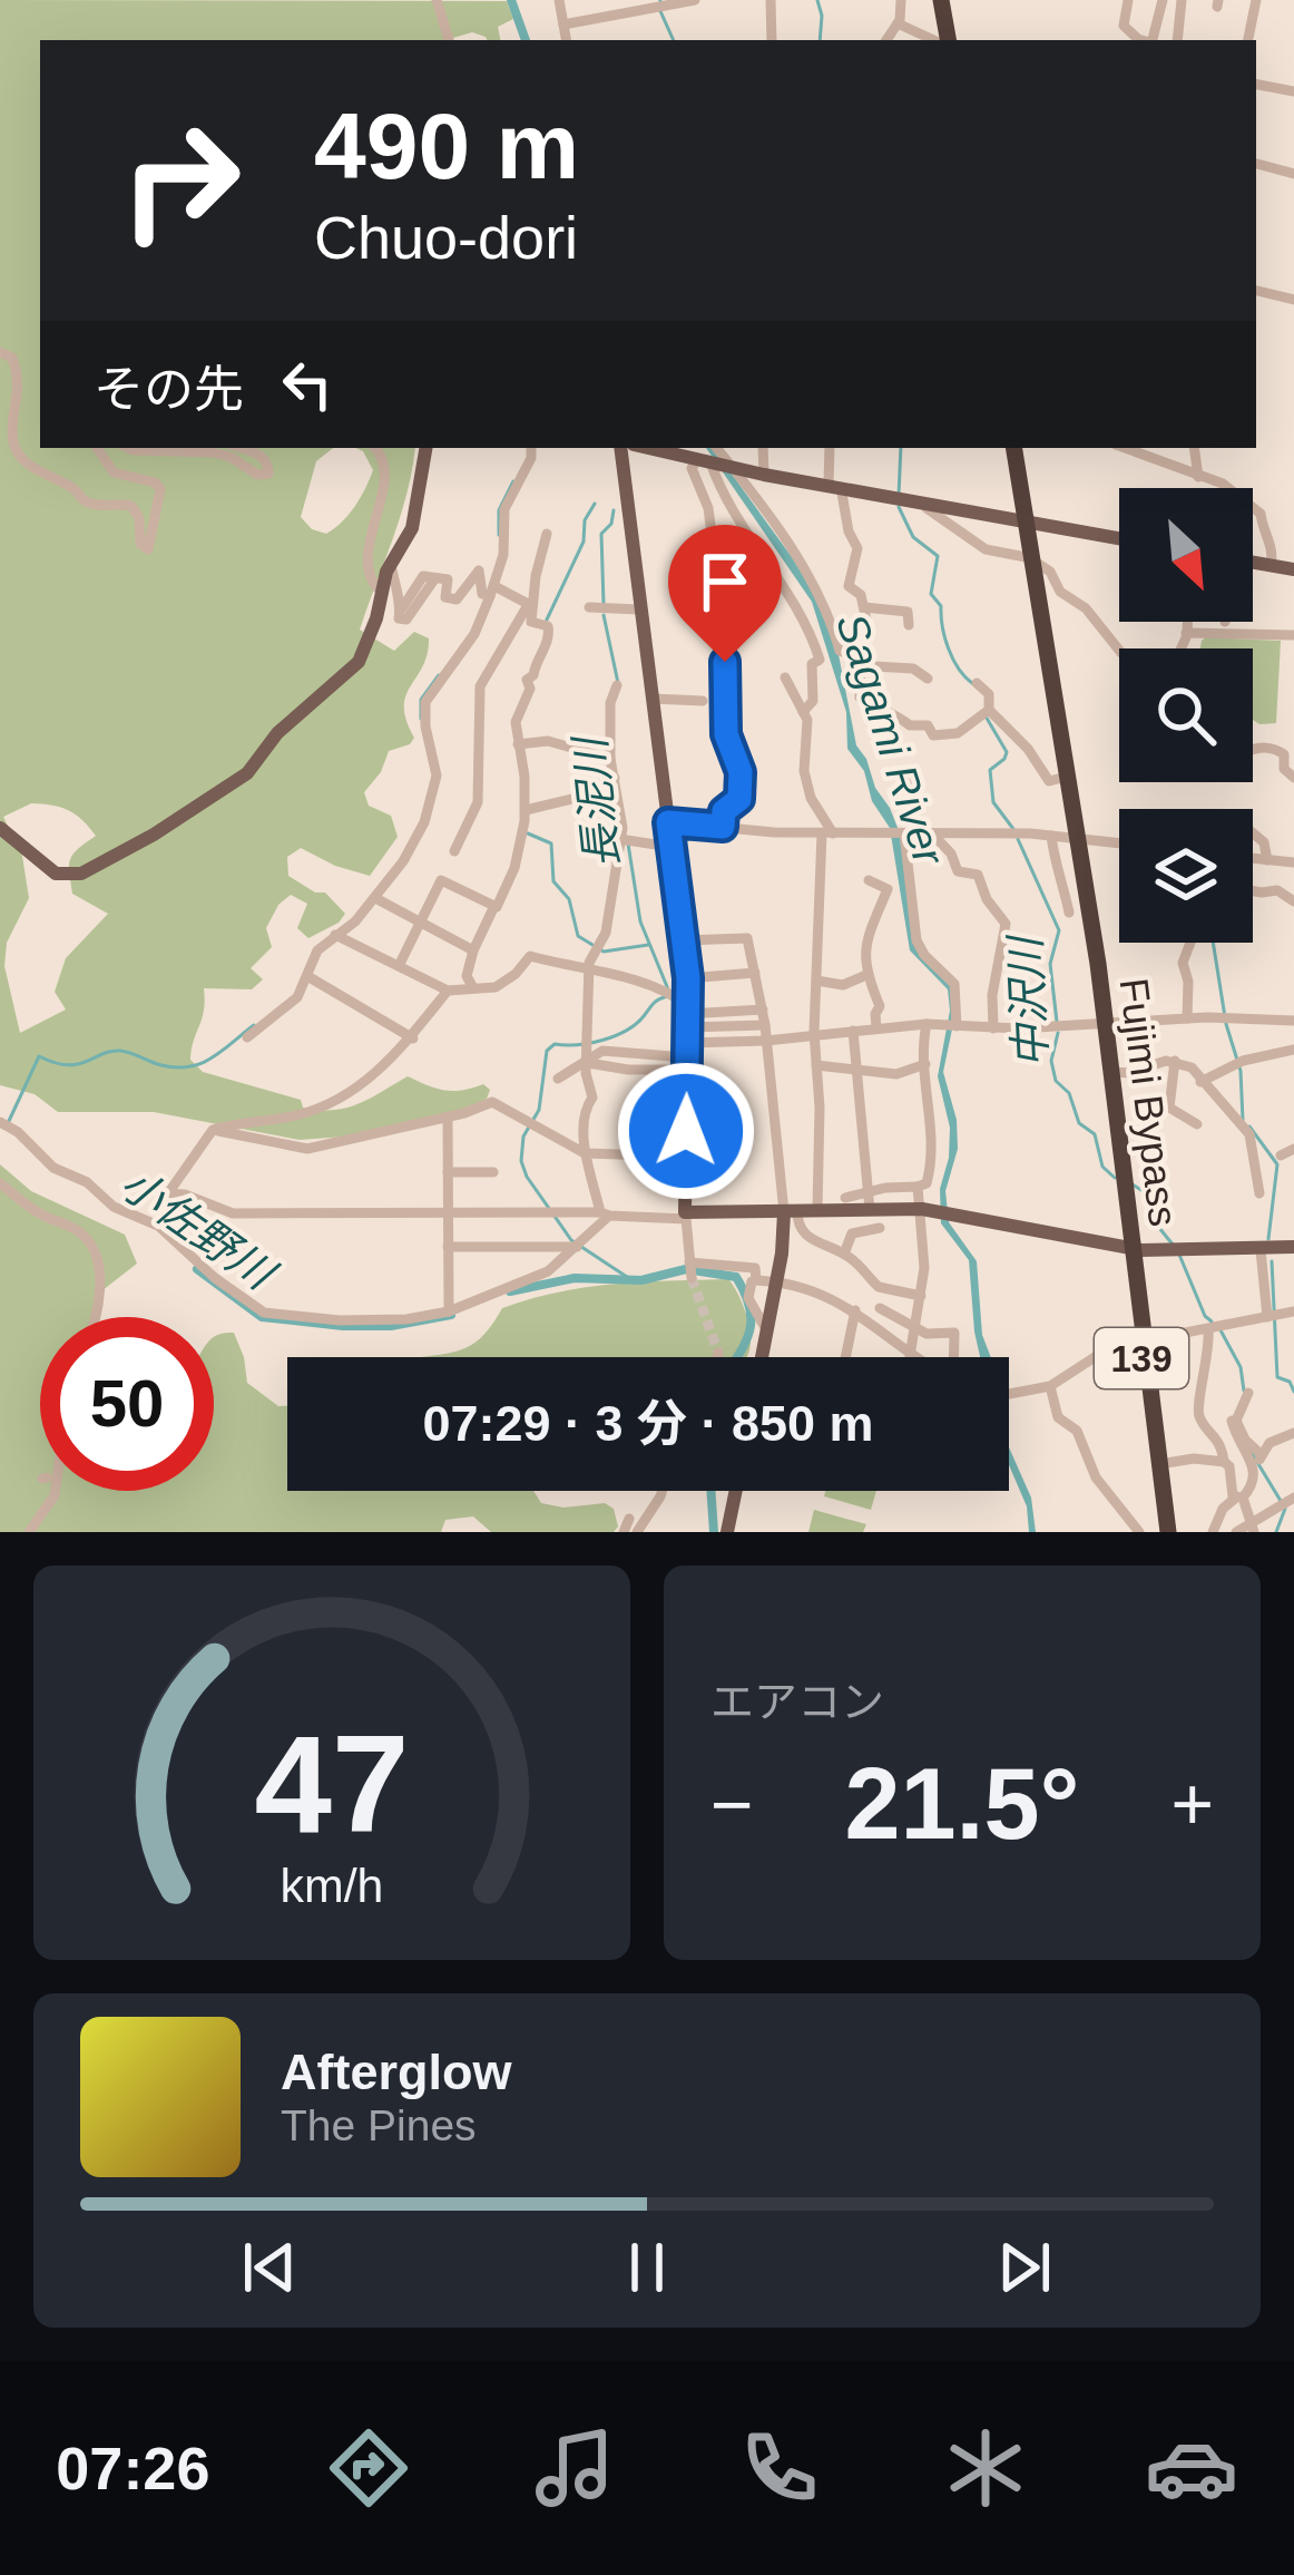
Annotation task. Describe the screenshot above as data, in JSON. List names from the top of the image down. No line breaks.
{"streets":{"highway":["Fujimi Bypass","139"]},"water":["Sagami River","長泥川","中沢川","小佐野川"],"north":"bottom right","page":{"turn":["490 m","Chuo-dori"],"then":"その先","limit":"50","trip":"07:29 · 3 分 · 850 m","tile":"エアコン","heat":["−","21.5°","+"],"song":["Afterglow","The Pines"],"tabs":"07:26","gauge":["47","km/h"]}}
